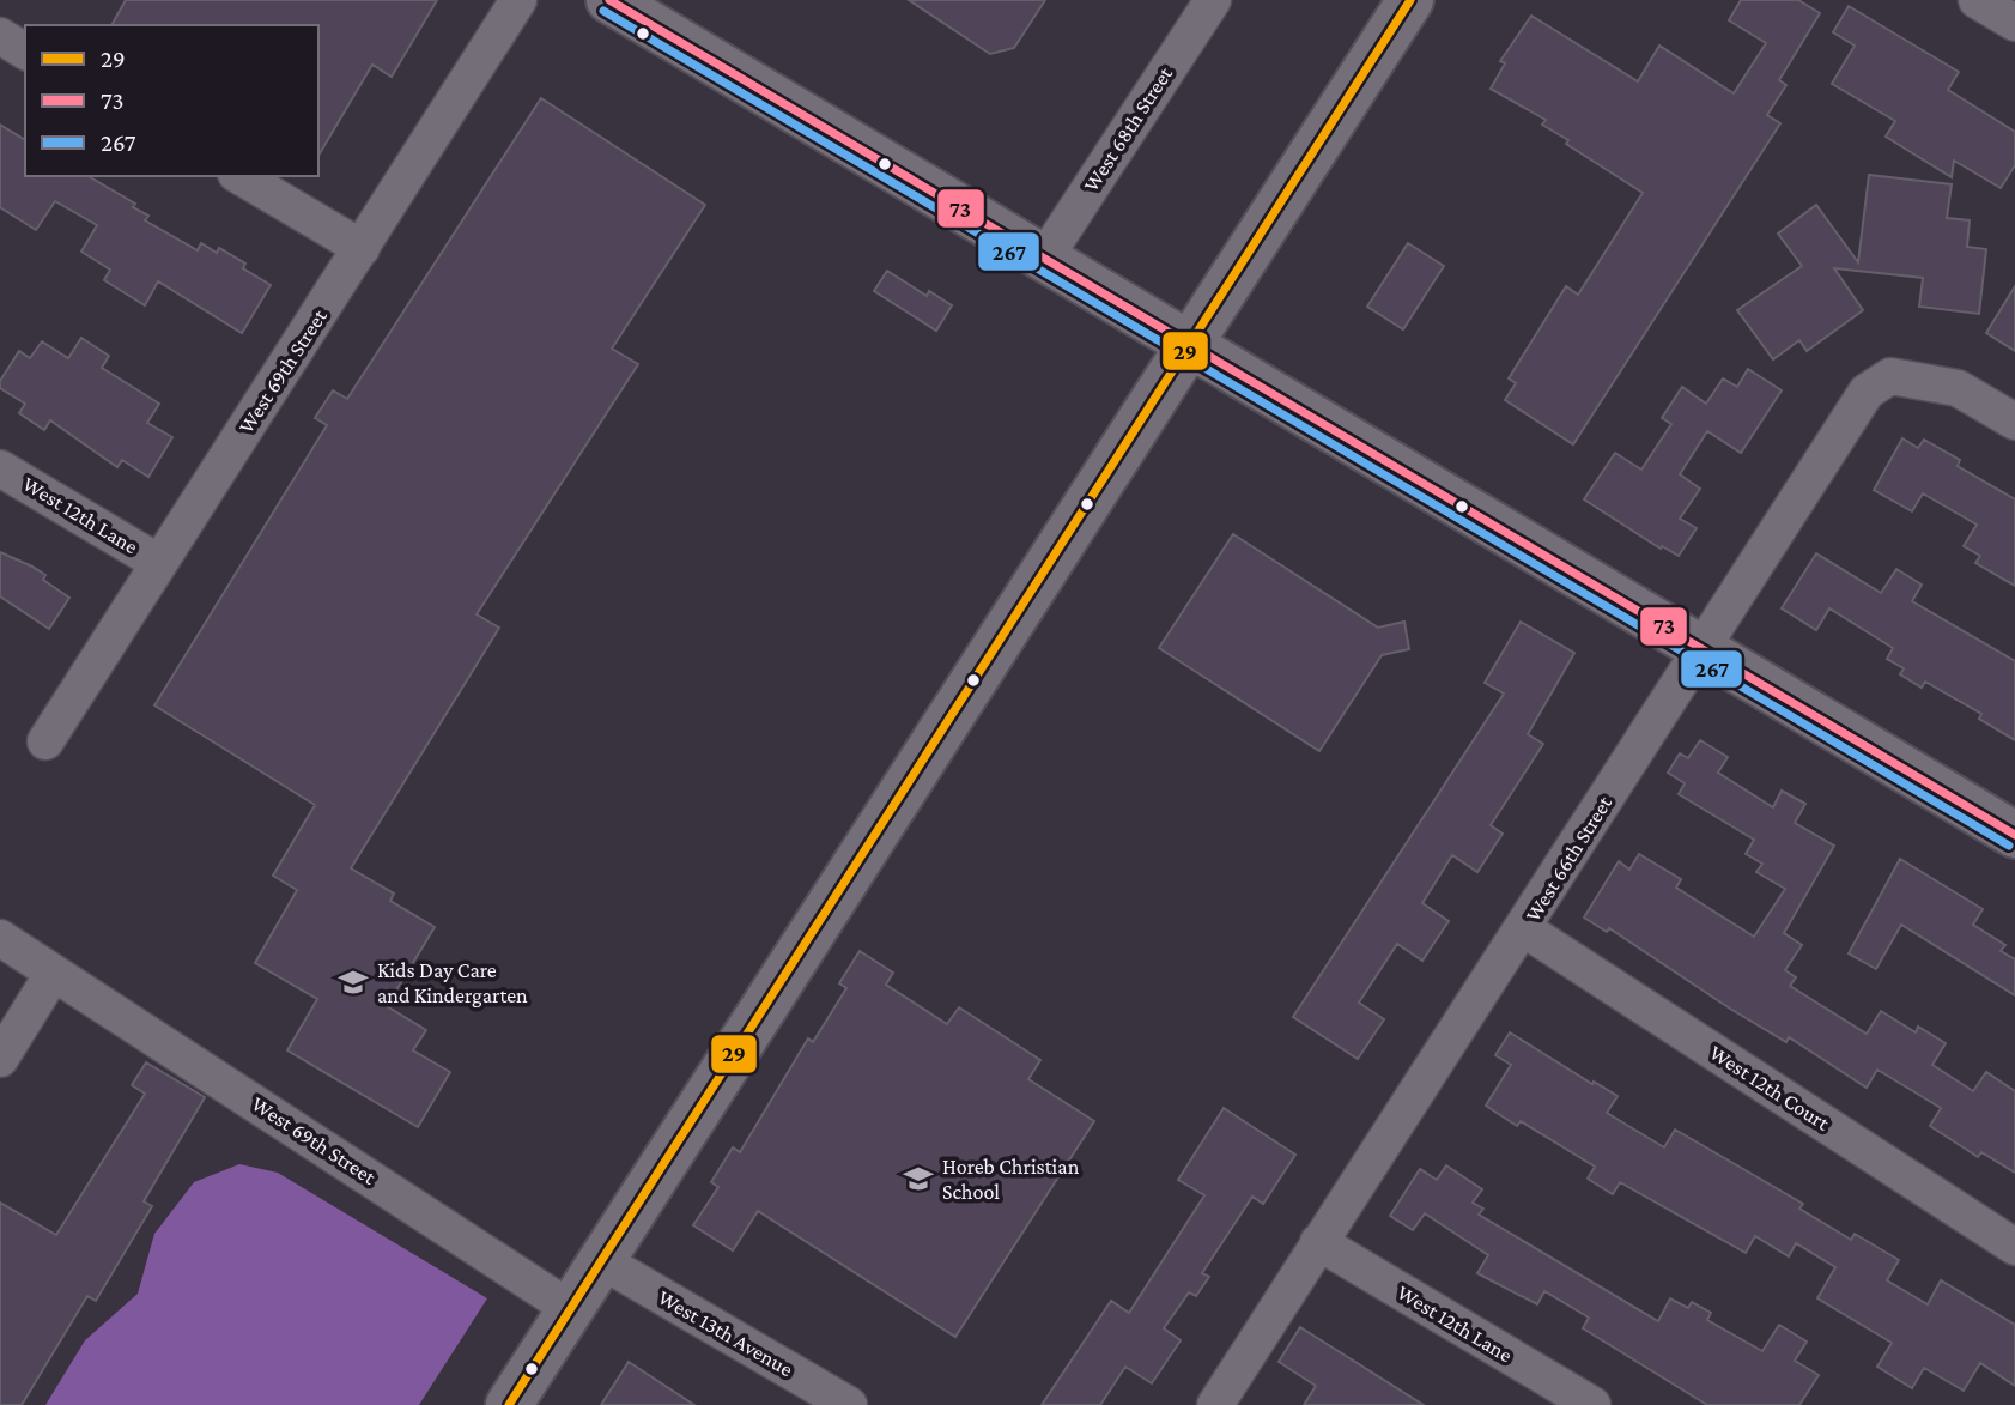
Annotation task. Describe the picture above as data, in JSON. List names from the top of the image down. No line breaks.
{"streets":{"street":["West 68th Street","West 69th Street","West 12th Lane","West 66th Street","West 12th Court","West 13th Avenue"]},"crossings":[["West 69th Street","West 12th Lane"],["West 12th Lane","West 66th Street"],["West 66th Street","West 12th Court"]],"places":{"school or university":["Kids Day Care and Kindergarten","Horeb Christian School"]},"lines":["transit line 29","transit line 73","transit line 267"],"legend":["29","73","267"]}
